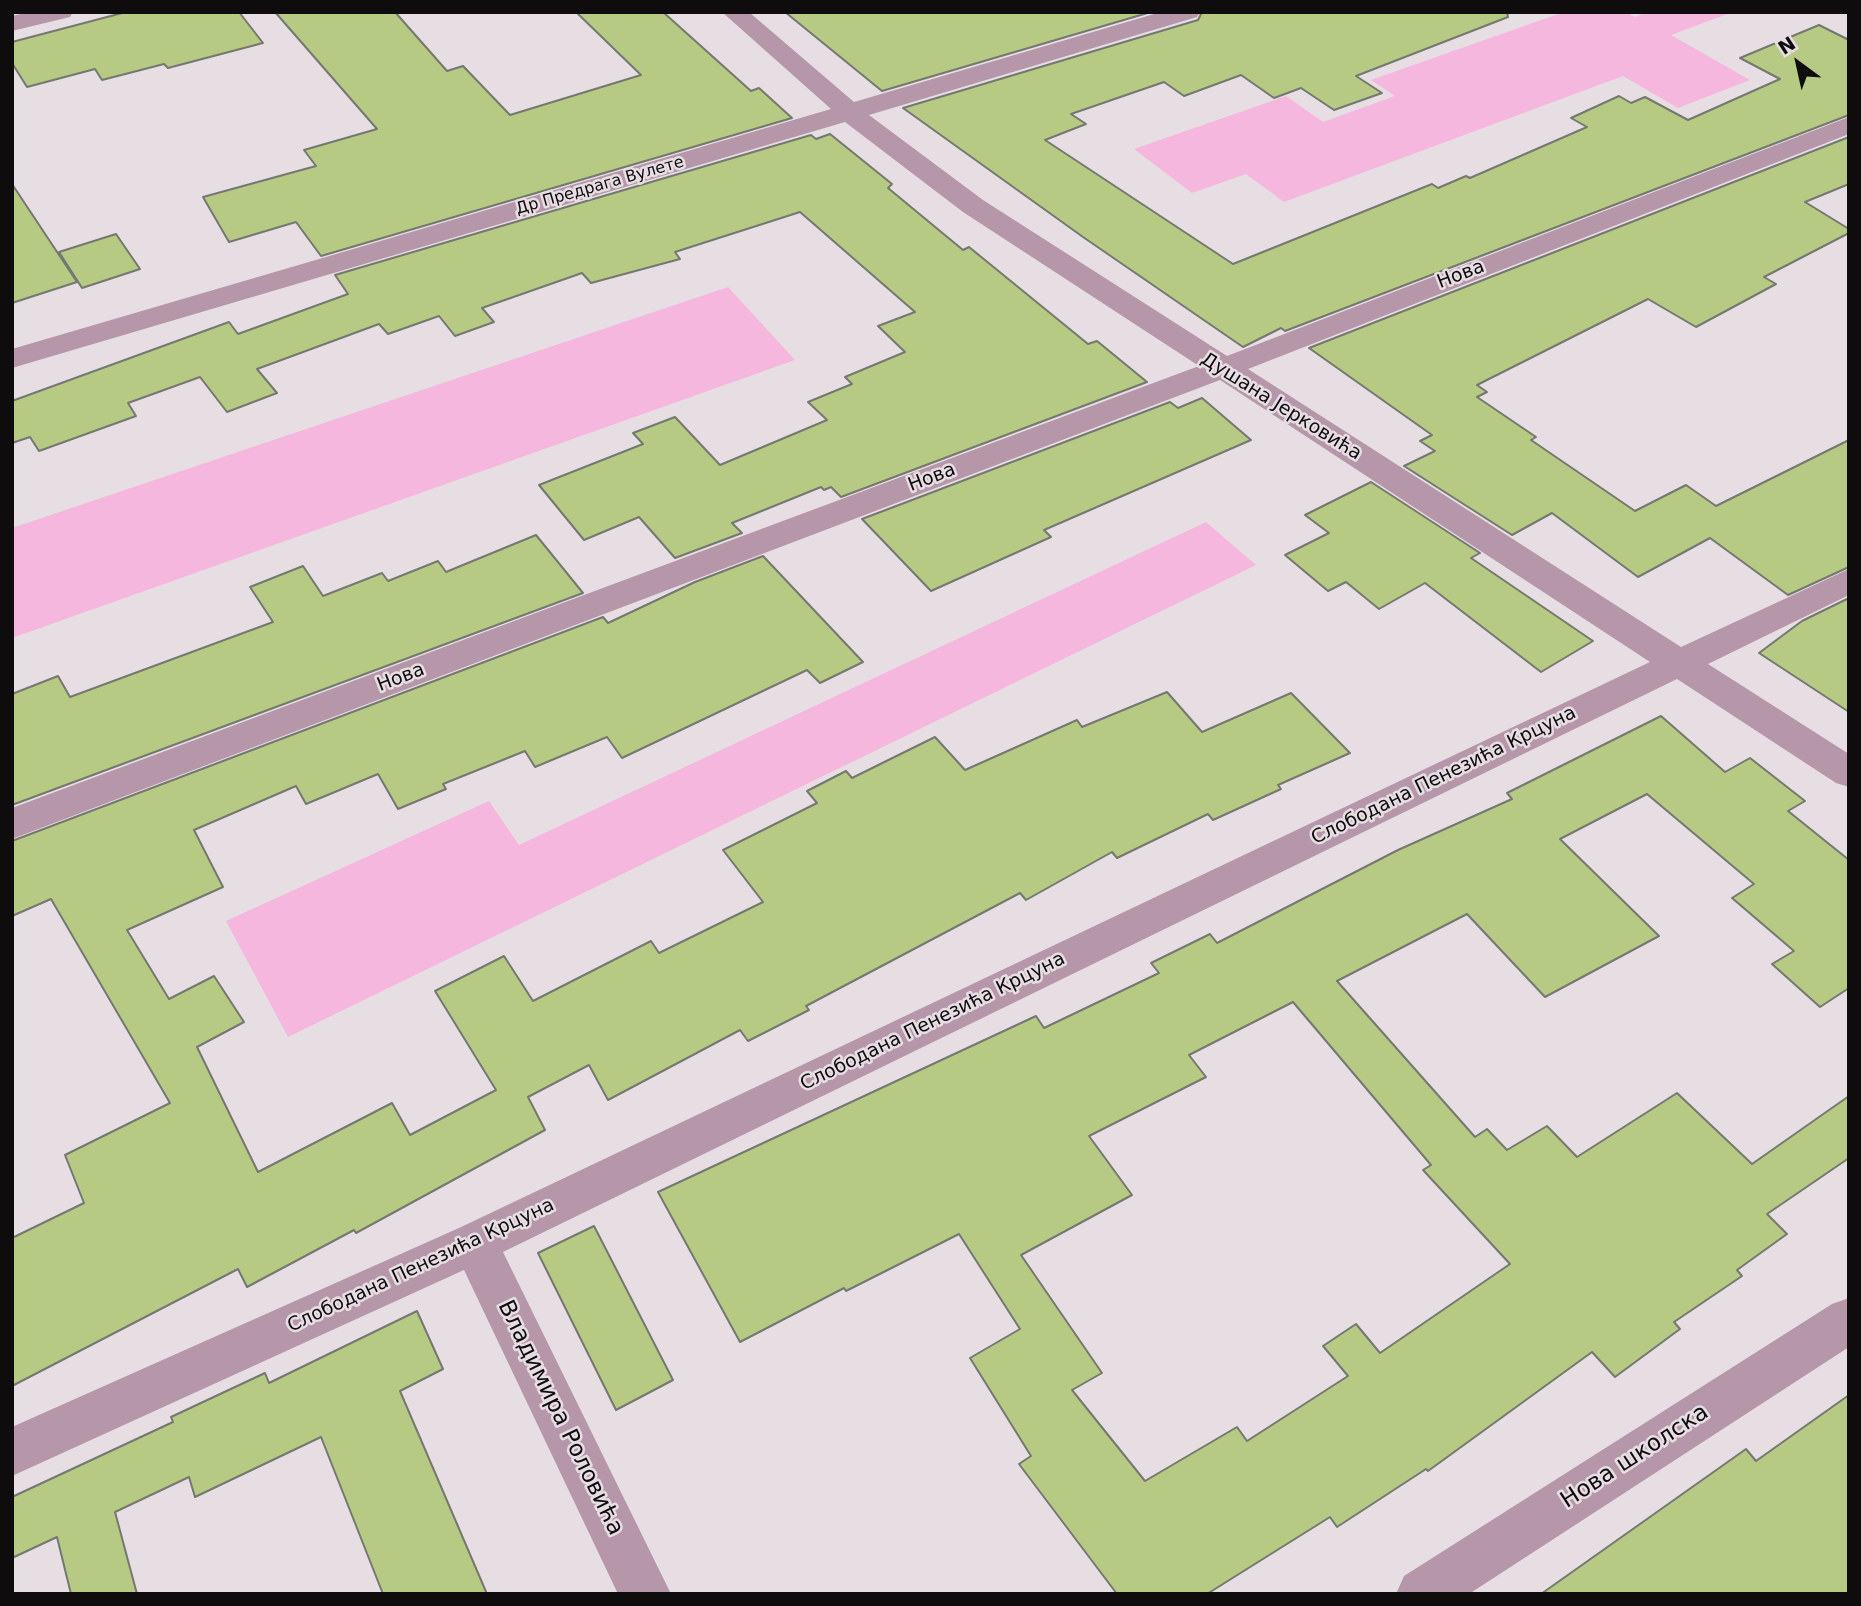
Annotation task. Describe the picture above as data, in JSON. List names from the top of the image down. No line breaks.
{"streets":{"street":["Др Предрага Вулете","Нова","Душана Јерковића","Слободана Пенезића Крцуна","Владимира Роловића","Нова школска"]},"crossings":[["Др Предрага Вулете","Душана Јерковића"],["Нова","Душана Јерковића"],["Душана Јерковића","Слободана Пенезића Крцуна"],["Слободана Пенезића Крцуна","Владимира Роловића"]],"north":"top left"}
